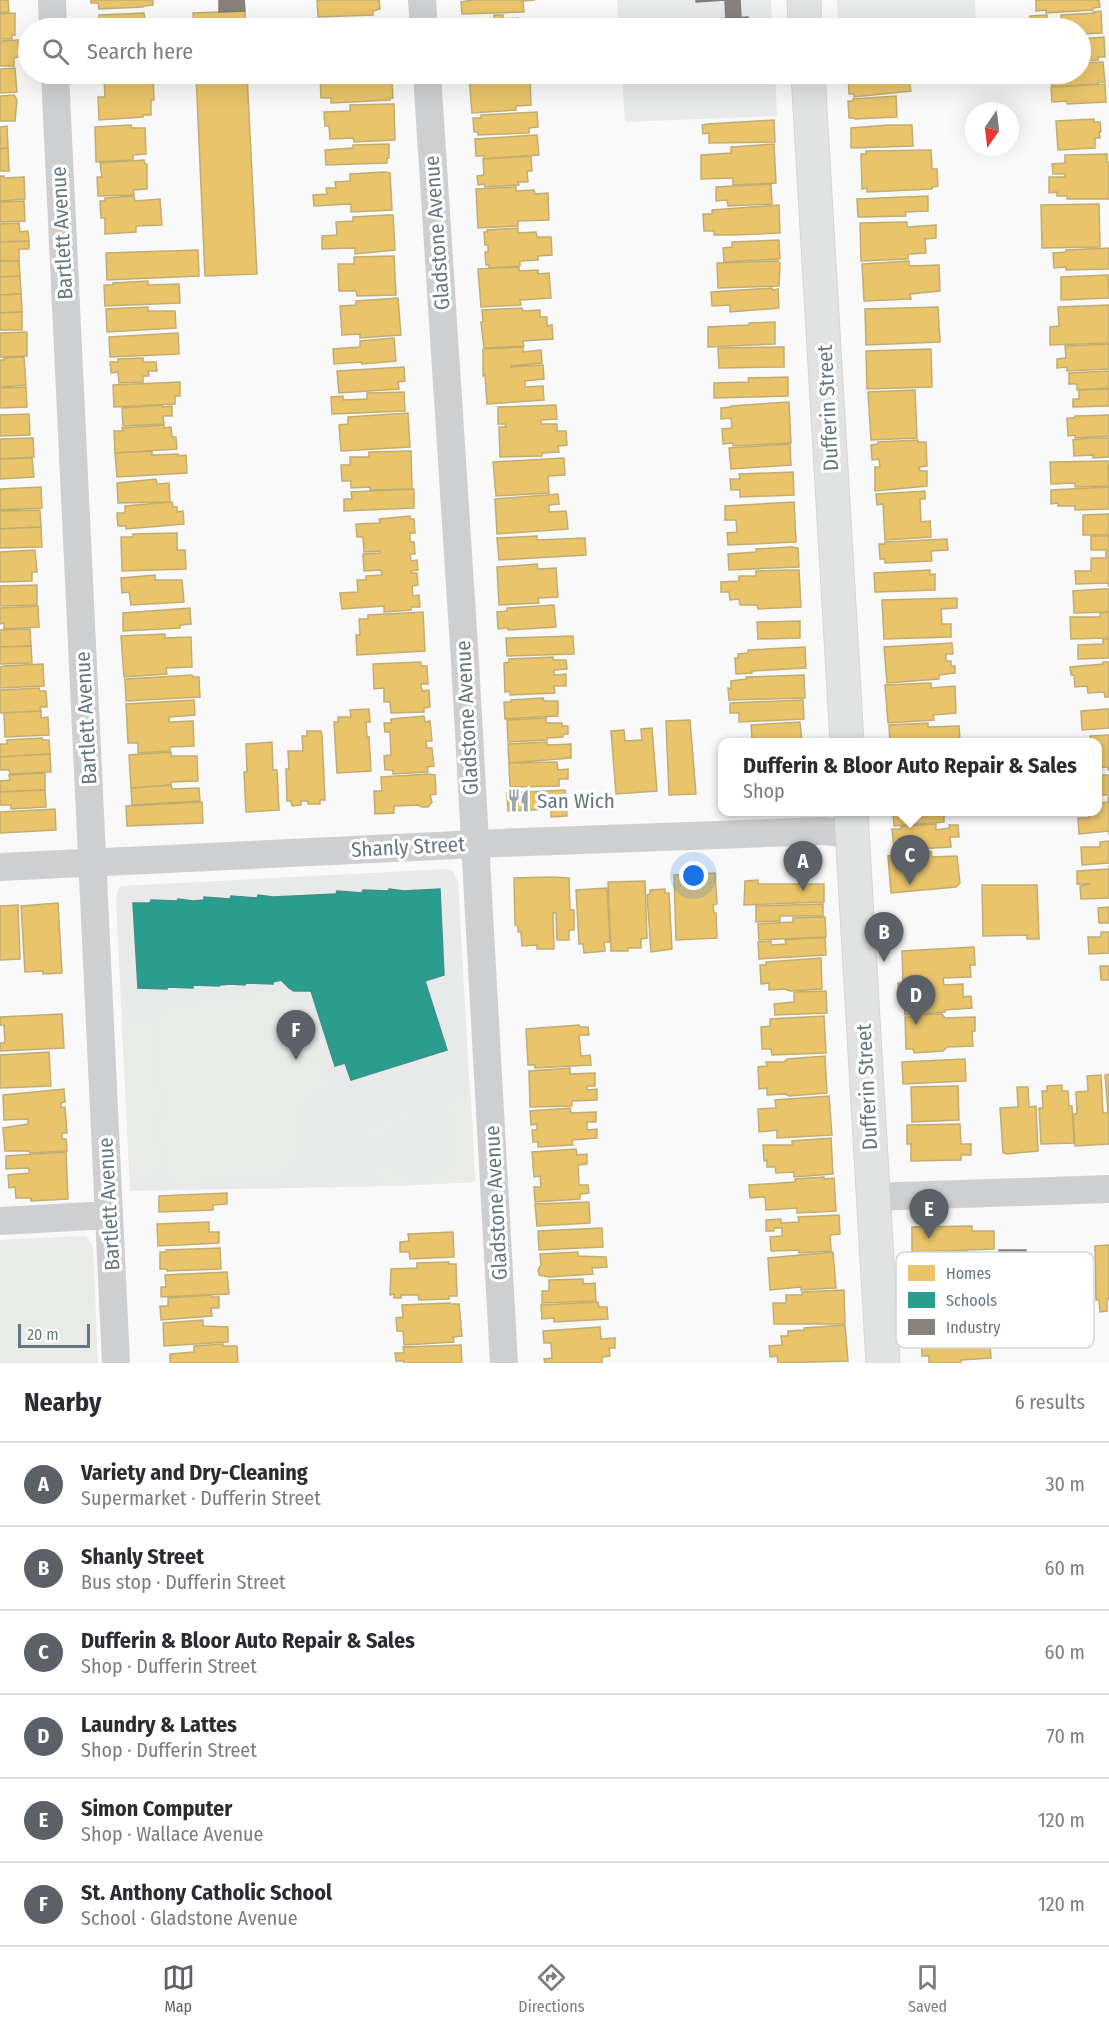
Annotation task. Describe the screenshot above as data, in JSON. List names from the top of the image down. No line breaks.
{"streets":{"main road":["Dufferin Street"],"street":["Bartlett Avenue","Gladstone Avenue","Shanly Street"]},"crossings":[["Bartlett Avenue","Shanly Street"],["Gladstone Avenue","Shanly Street"],["Dufferin Street","Shanly Street"]],"places":{"restaurant":["San Wich"]},"legend":["Homes","Schools","Industry"],"scale_bar":"20 m","north":"bottom","page":{"search":"Search here","popup":["Dufferin & Bloor Auto Repair & Sales","Shop"],"pins":["C","A","B","D","F","E"],"scale":"20 m","heading":["Nearby","6 results"],"list":[{"mark":"A","name":"Variety and Dry-Cleaning","note":"Supermarket · Dufferin Street","value":"30 m"},{"mark":"B","name":"Shanly Street","note":"Bus stop · Dufferin Street","value":"60 m"},{"mark":"C","name":"Dufferin & Bloor Auto Repair & Sales","note":"Shop · Dufferin Street","value":"60 m"},{"mark":"D","name":"Laundry & Lattes","note":"Shop · Dufferin Street","value":"70 m"},{"mark":"E","name":"Simon Computer","note":"Shop · Wallace Avenue","value":"120 m"},{"mark":"F","name":"St. Anthony Catholic School","note":"School · Gladstone Avenue","value":"120 m"}],"nav":["Map","Directions","Saved"]}}
